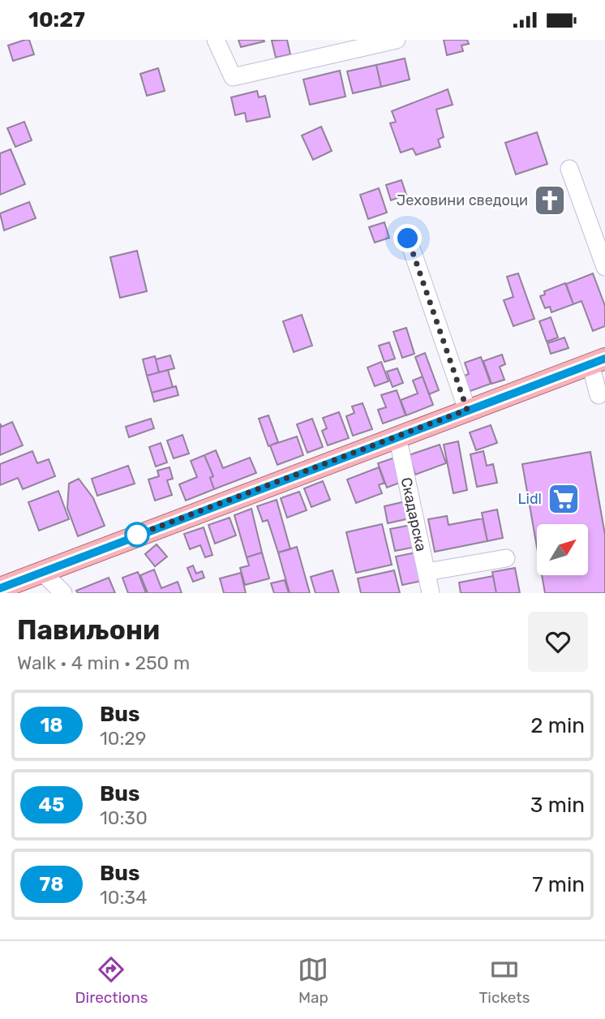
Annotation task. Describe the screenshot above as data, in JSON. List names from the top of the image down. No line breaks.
{"streets":{"street":["Скадарска"]},"places":{"church":["Јеховини сведоци"],"supermarket":["Lidl"]},"lines":["bus line 18"],"north":"top right","page":{"status":"10:27","heading":["Павиљони","Walk · 4 min · 250 m"],"list":[{"mark":"18","name":"Bus","note":"10:29","value":"2 min"},{"mark":"45","name":"Bus","note":"10:30","value":"3 min"},{"mark":"78","name":"Bus","note":"10:34","value":"7 min"}],"tabs":["Directions","Map","Tickets"]}}
